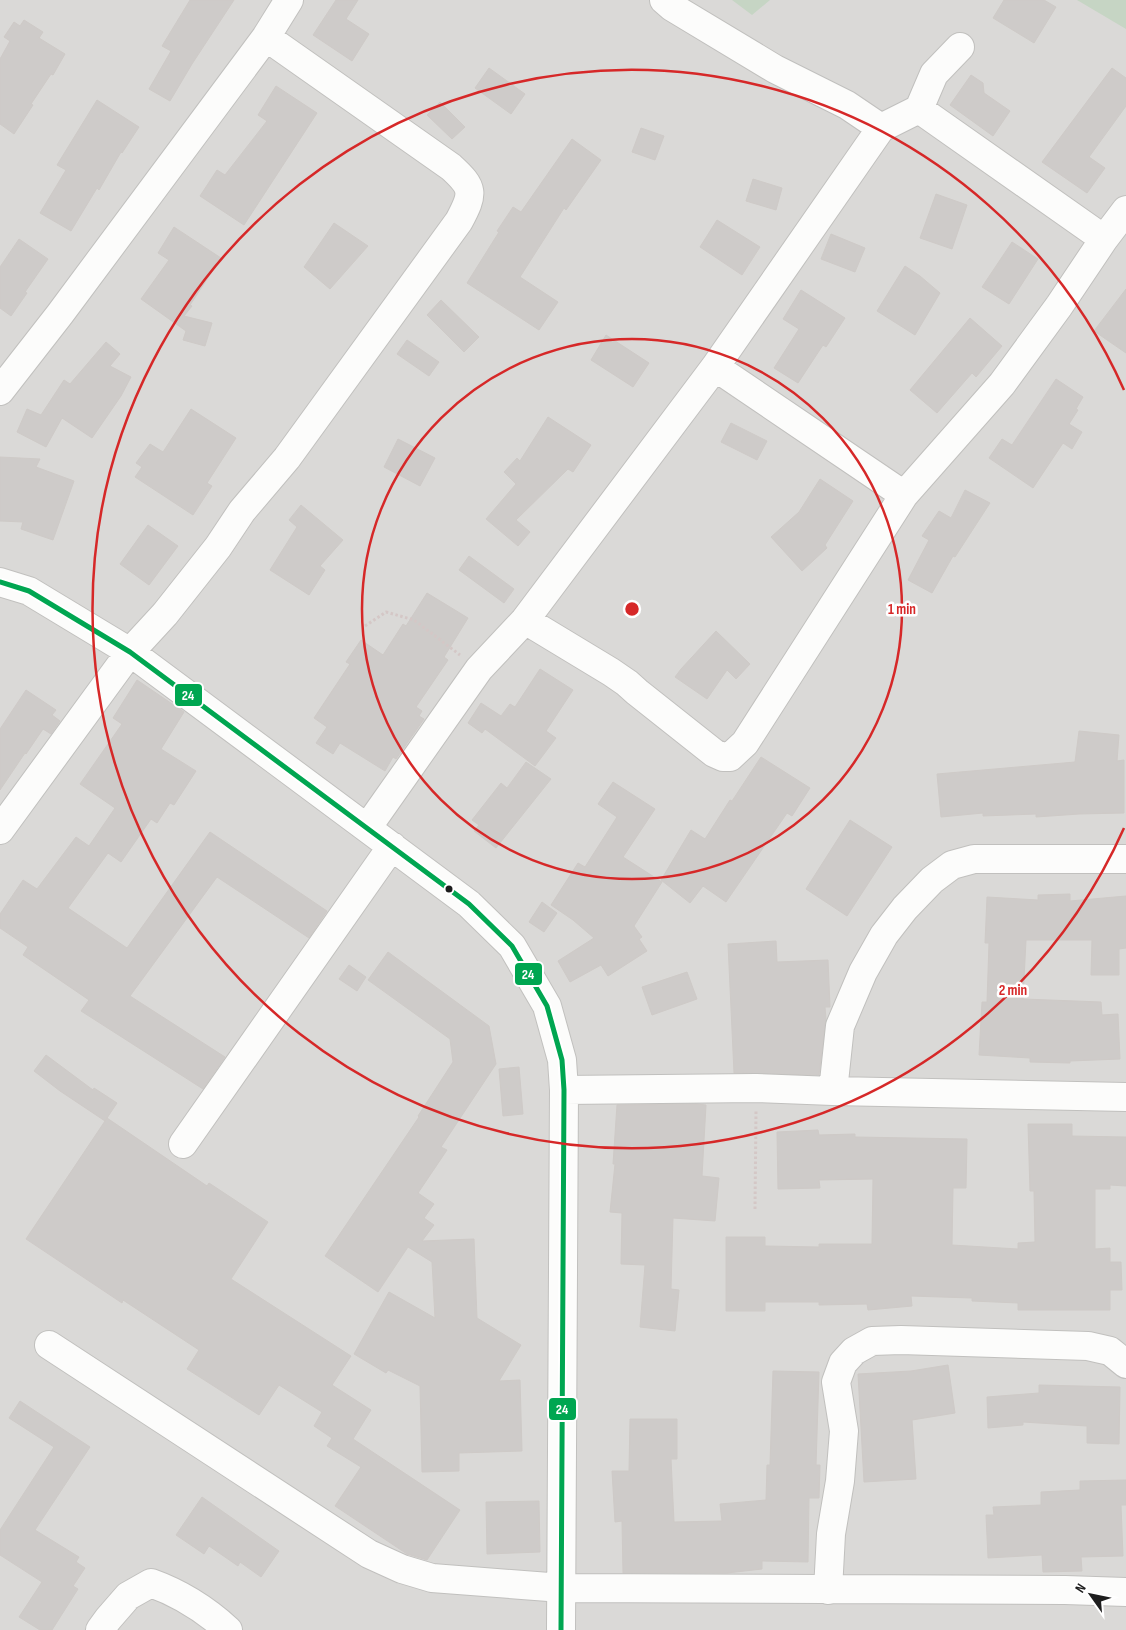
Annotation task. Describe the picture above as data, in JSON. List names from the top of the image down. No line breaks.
{"lines":["transit line 24"],"north":"top left","rings":["1 min","2 min"]}
